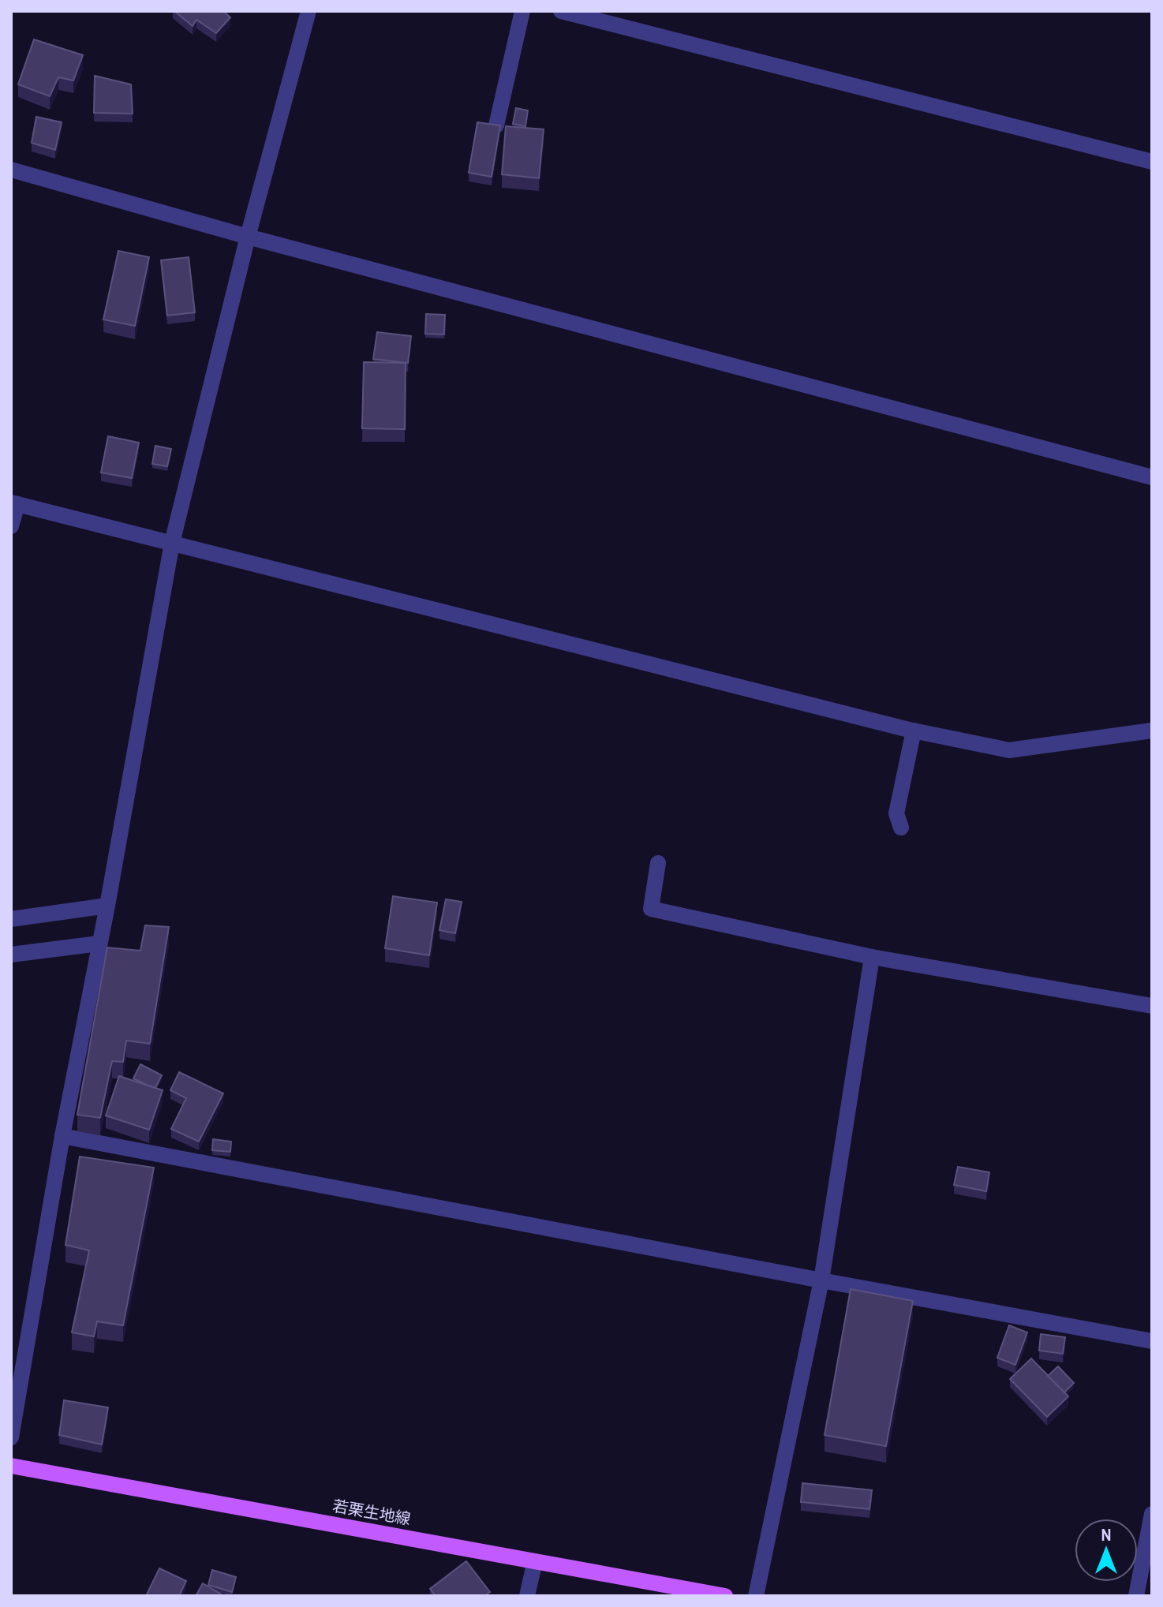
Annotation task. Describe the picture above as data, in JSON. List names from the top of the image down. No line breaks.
{"streets":{"main road":["若栗生地線"]},"north":"top"}
